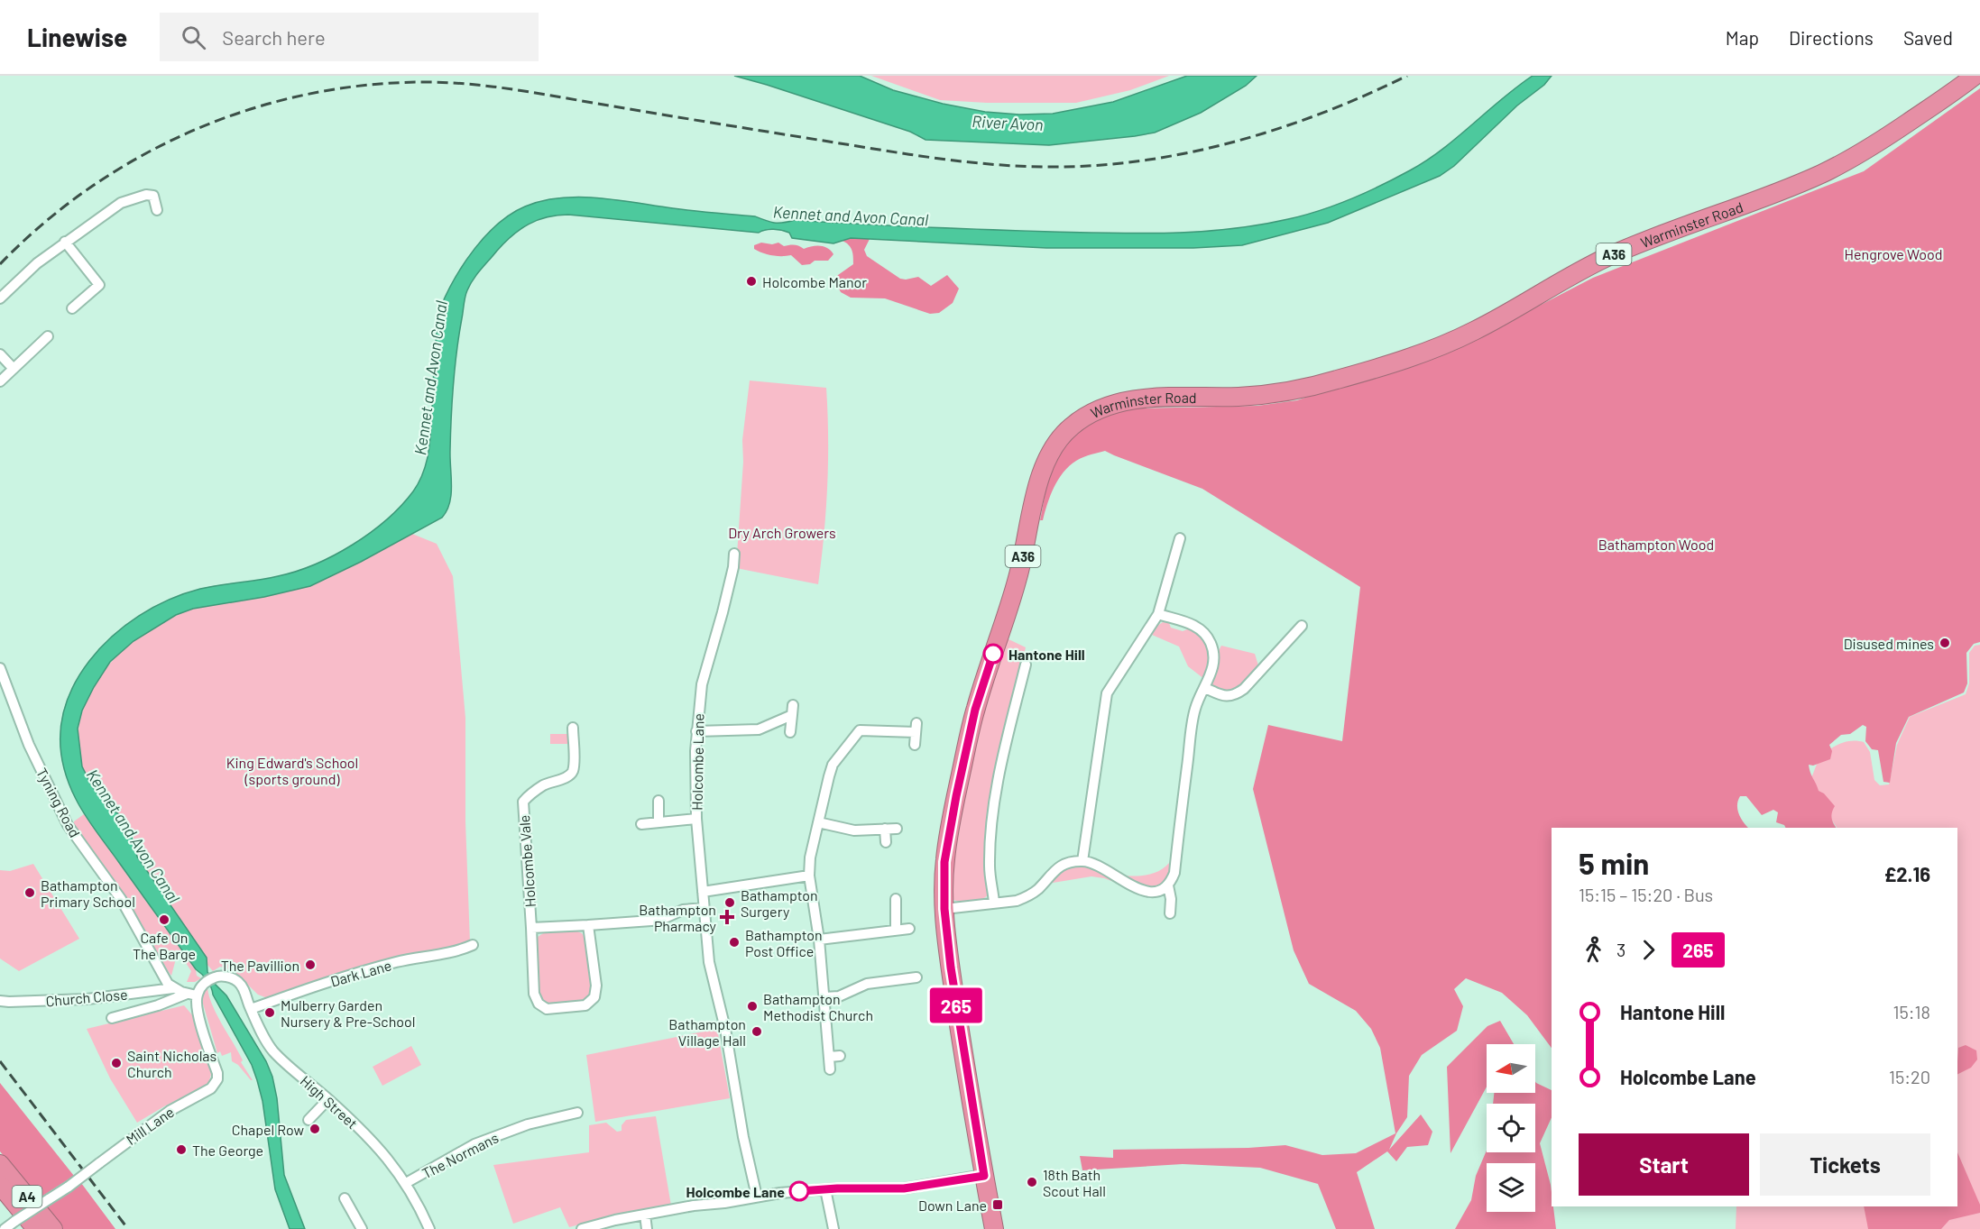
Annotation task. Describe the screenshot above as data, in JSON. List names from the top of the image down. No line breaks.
{"streets":{"highway":["Warminster Road","A36","A4"],"street":["Holcombe Lane","Tyning Road","Holcombe Vale","Dark Lane","Church Close","High Street","Mill Lane","The Normans"]},"crossings":[["Holcombe Lane","Holcombe Vale"],["Tyning Road","Church Close"],["Dark Lane","High Street"],["Church Close","High Street"],["Church Close","Mill Lane"],["High Street","The Normans"]],"water":["River Avon","Kennet and Avon Canal"],"parks":["Hengrove Wood","Dry Arch Growers","Bathampton Wood","King Edward's School (sports ground)"],"places":{"other":["Holcombe Manor","Disused mines","Hantone Hill","Bathampton Primary School","Bathampton Surgery","Cafe On The Barge","Bathampton Post Office","The Pavillion","Bathampton Methodist Church","Mulberry Garden Nursery & Pre-School","Bathampton Village Hall","Saint Nicholas Church","Chapel Row","The George","18th Bath Scout Hall","Holcombe Lane"],"health":["Bathampton Pharmacy"],"transit":["Down Lane"]},"lines":["bus line 265"],"north":"left","page":{"header":"Linewise","search":"Search here","nav":["Map","Directions","Saved"],"on_map":"265","heading":["5 min","15:15 – 15:20 · Bus","£2.16"],"legs":["3","265"],"list":[{"name":"Hantone Hill","value":"15:18"},{"name":"Holcombe Lane","value":"15:20"}],"buttons":["Start","Tickets"]}}
